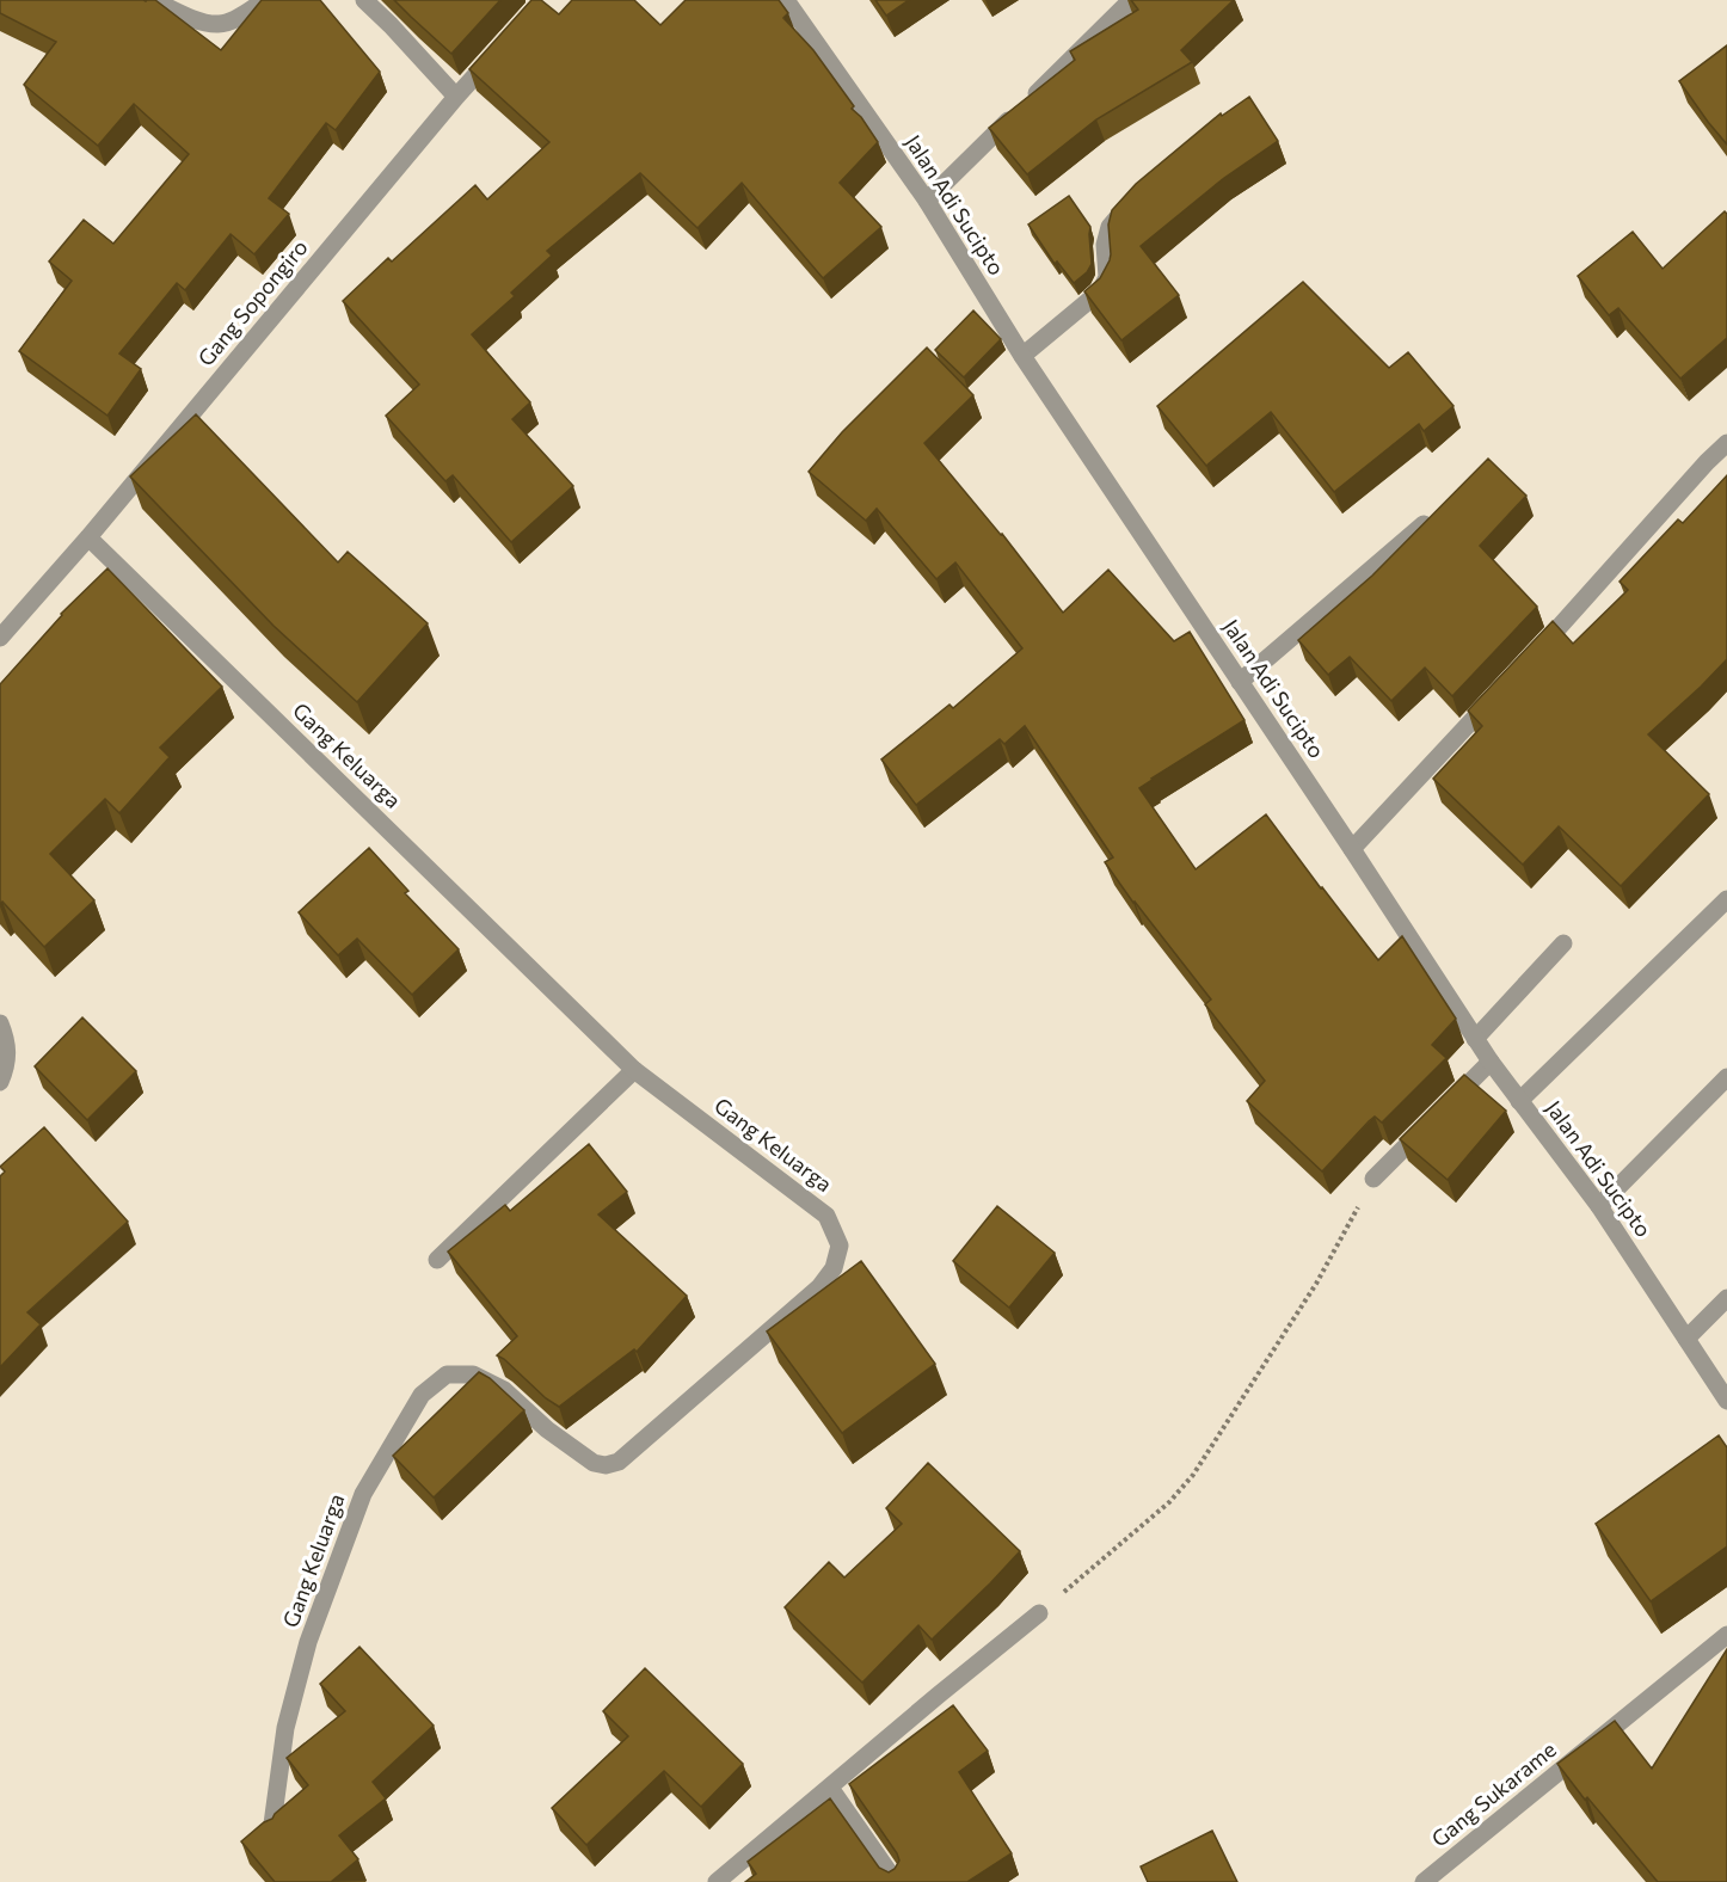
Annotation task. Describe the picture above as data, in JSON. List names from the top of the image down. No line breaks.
{"streets":{"street":["Jalan Adi Sucipto","Gang Sopongiro","Gang Keluarga","Gang Sukarame"]},"crossings":[["Gang Sopongiro","Gang Keluarga"]]}
